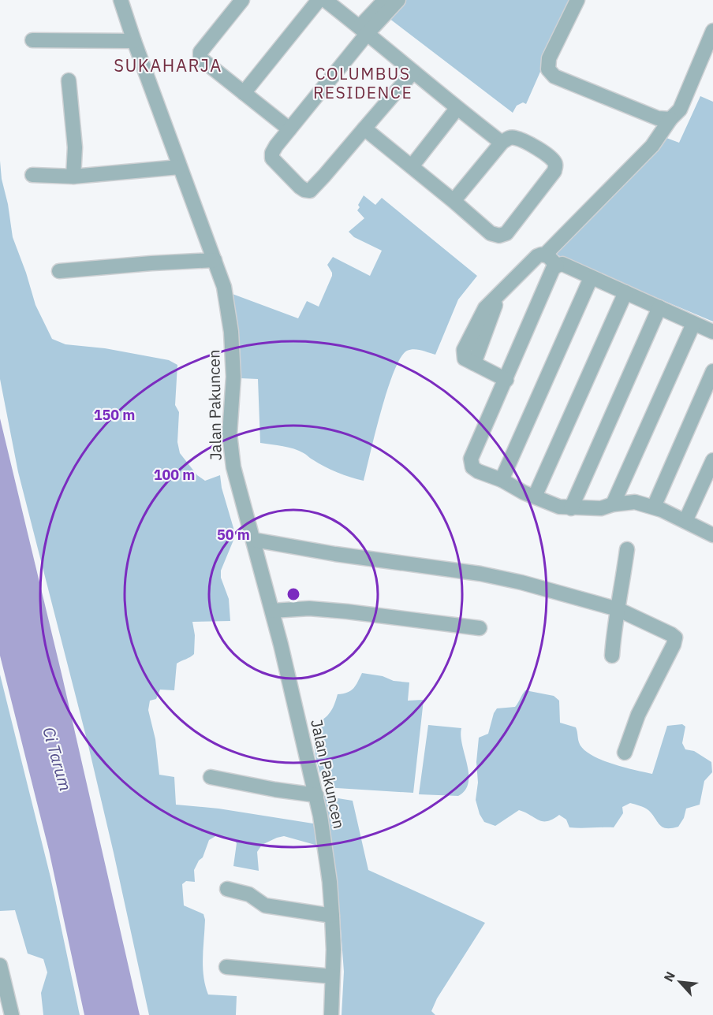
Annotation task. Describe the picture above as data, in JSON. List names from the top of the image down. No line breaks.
{"streets":{"street":["Jalan Pakuncen"]},"districts":["SUKAHARJA","COLUMBUS RESIDENCE"],"water":["Ci Tarum"],"north":"top left","rings":["150 m","100 m","50 m"]}
